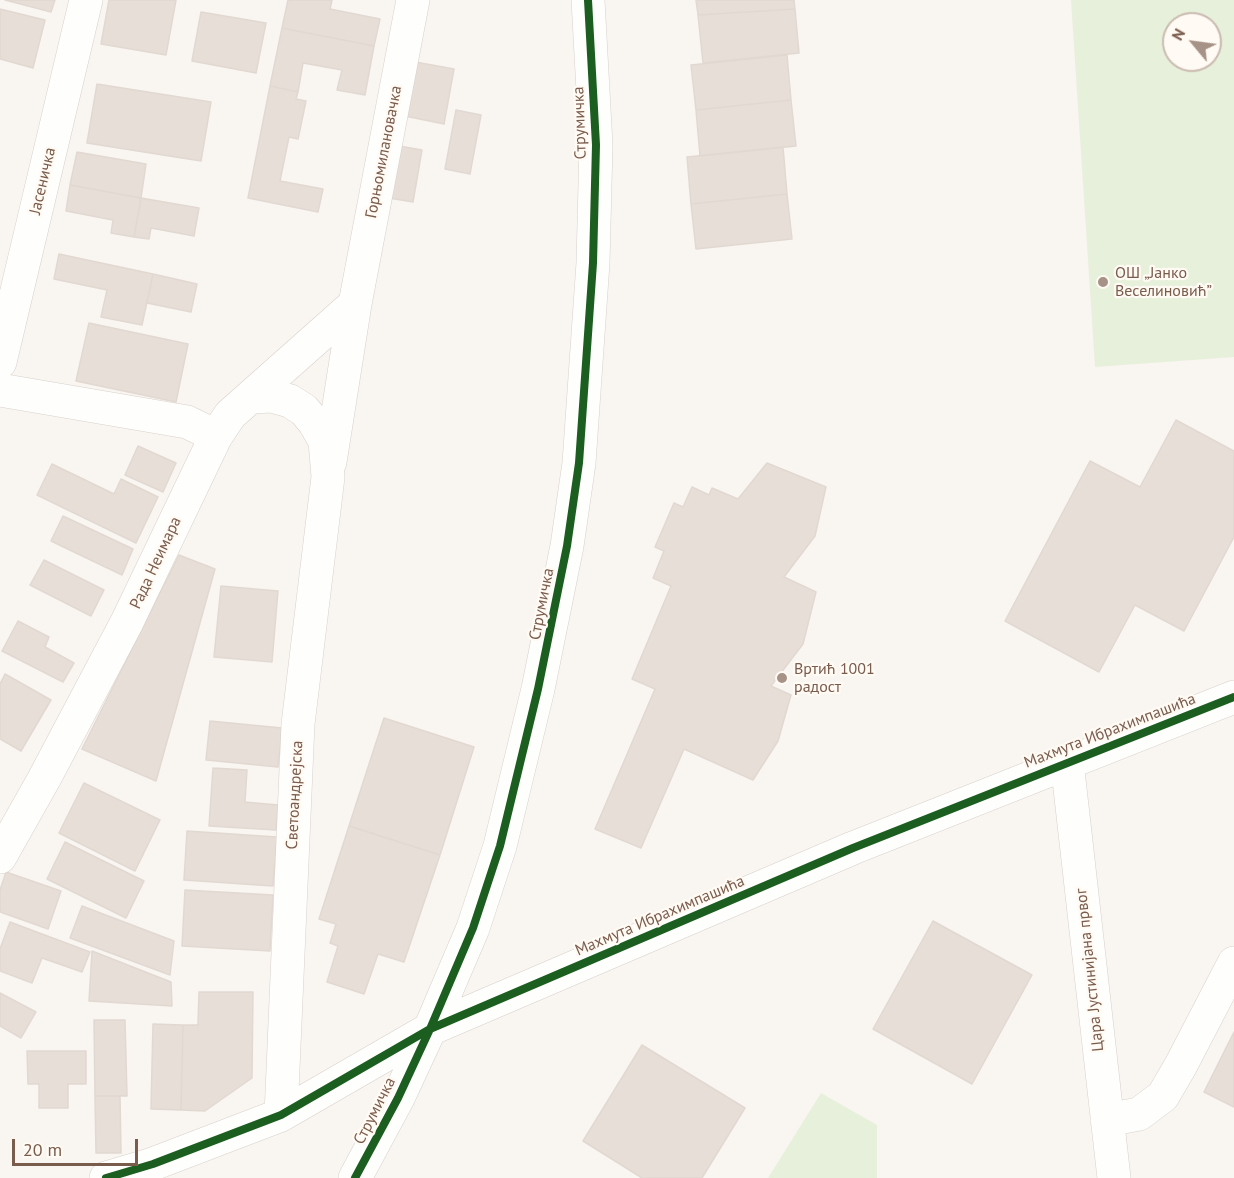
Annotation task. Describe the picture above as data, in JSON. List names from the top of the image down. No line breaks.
{"streets":{"street":["Струмичка","Горњомилановачка","Јасеничка","Рада Неимара","Махмута Ибрахимпашића","Светоандрејска","Цара Јустинијана првог"]},"crossings":[["Струмичка","Махмута Ибрахимпашића"],["Горњомилановачка","Рада Неимара"],["Горњомилановачка","Светоандрејска"],["Рада Неимара","Светоандрејска"],["Махмута Ибрахимпашића","Светоандрејска"],["Махмута Ибрахимпашића","Цара Јустинијана првог"]],"places":["ОШ „Јанко Веселиновић”","Вртић 1001 радост"],"scale_bar":"20 m","north":"top left"}
